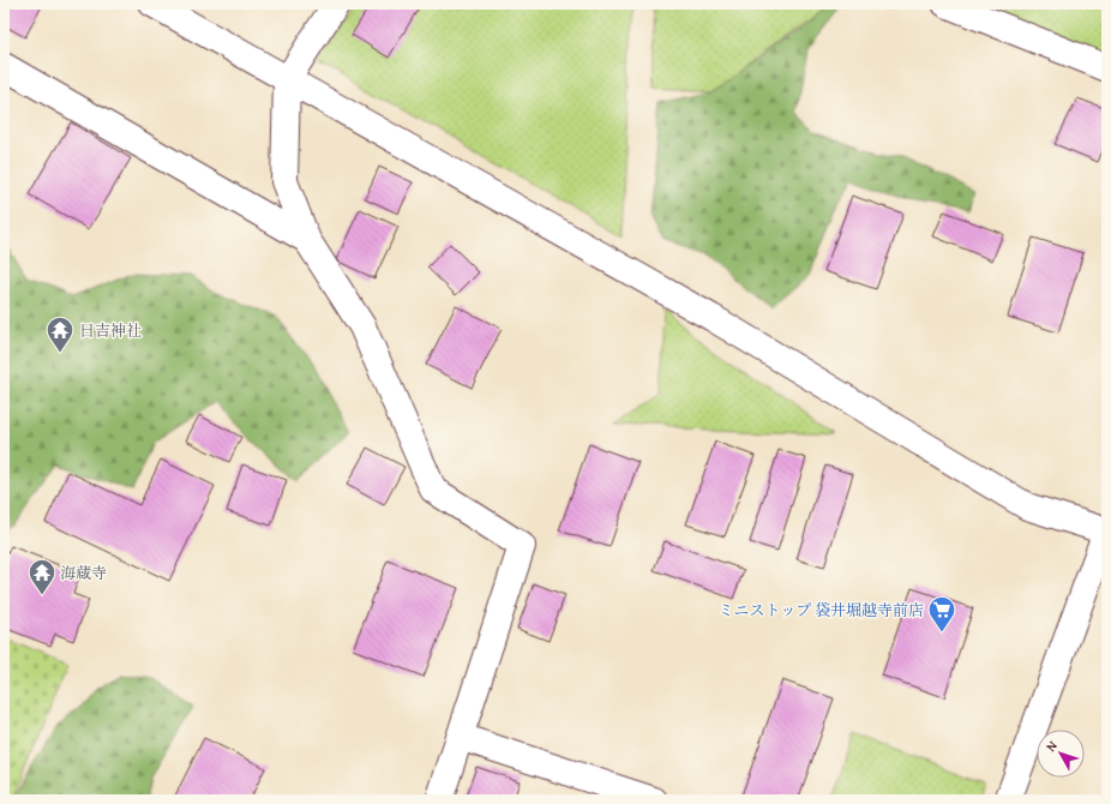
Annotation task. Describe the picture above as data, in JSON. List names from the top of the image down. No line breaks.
{"places":{"temple":["日吉神社","海蔵寺"],"supermarket":["ミニストップ 袋井堀越寺前店"]},"north":"top left"}
